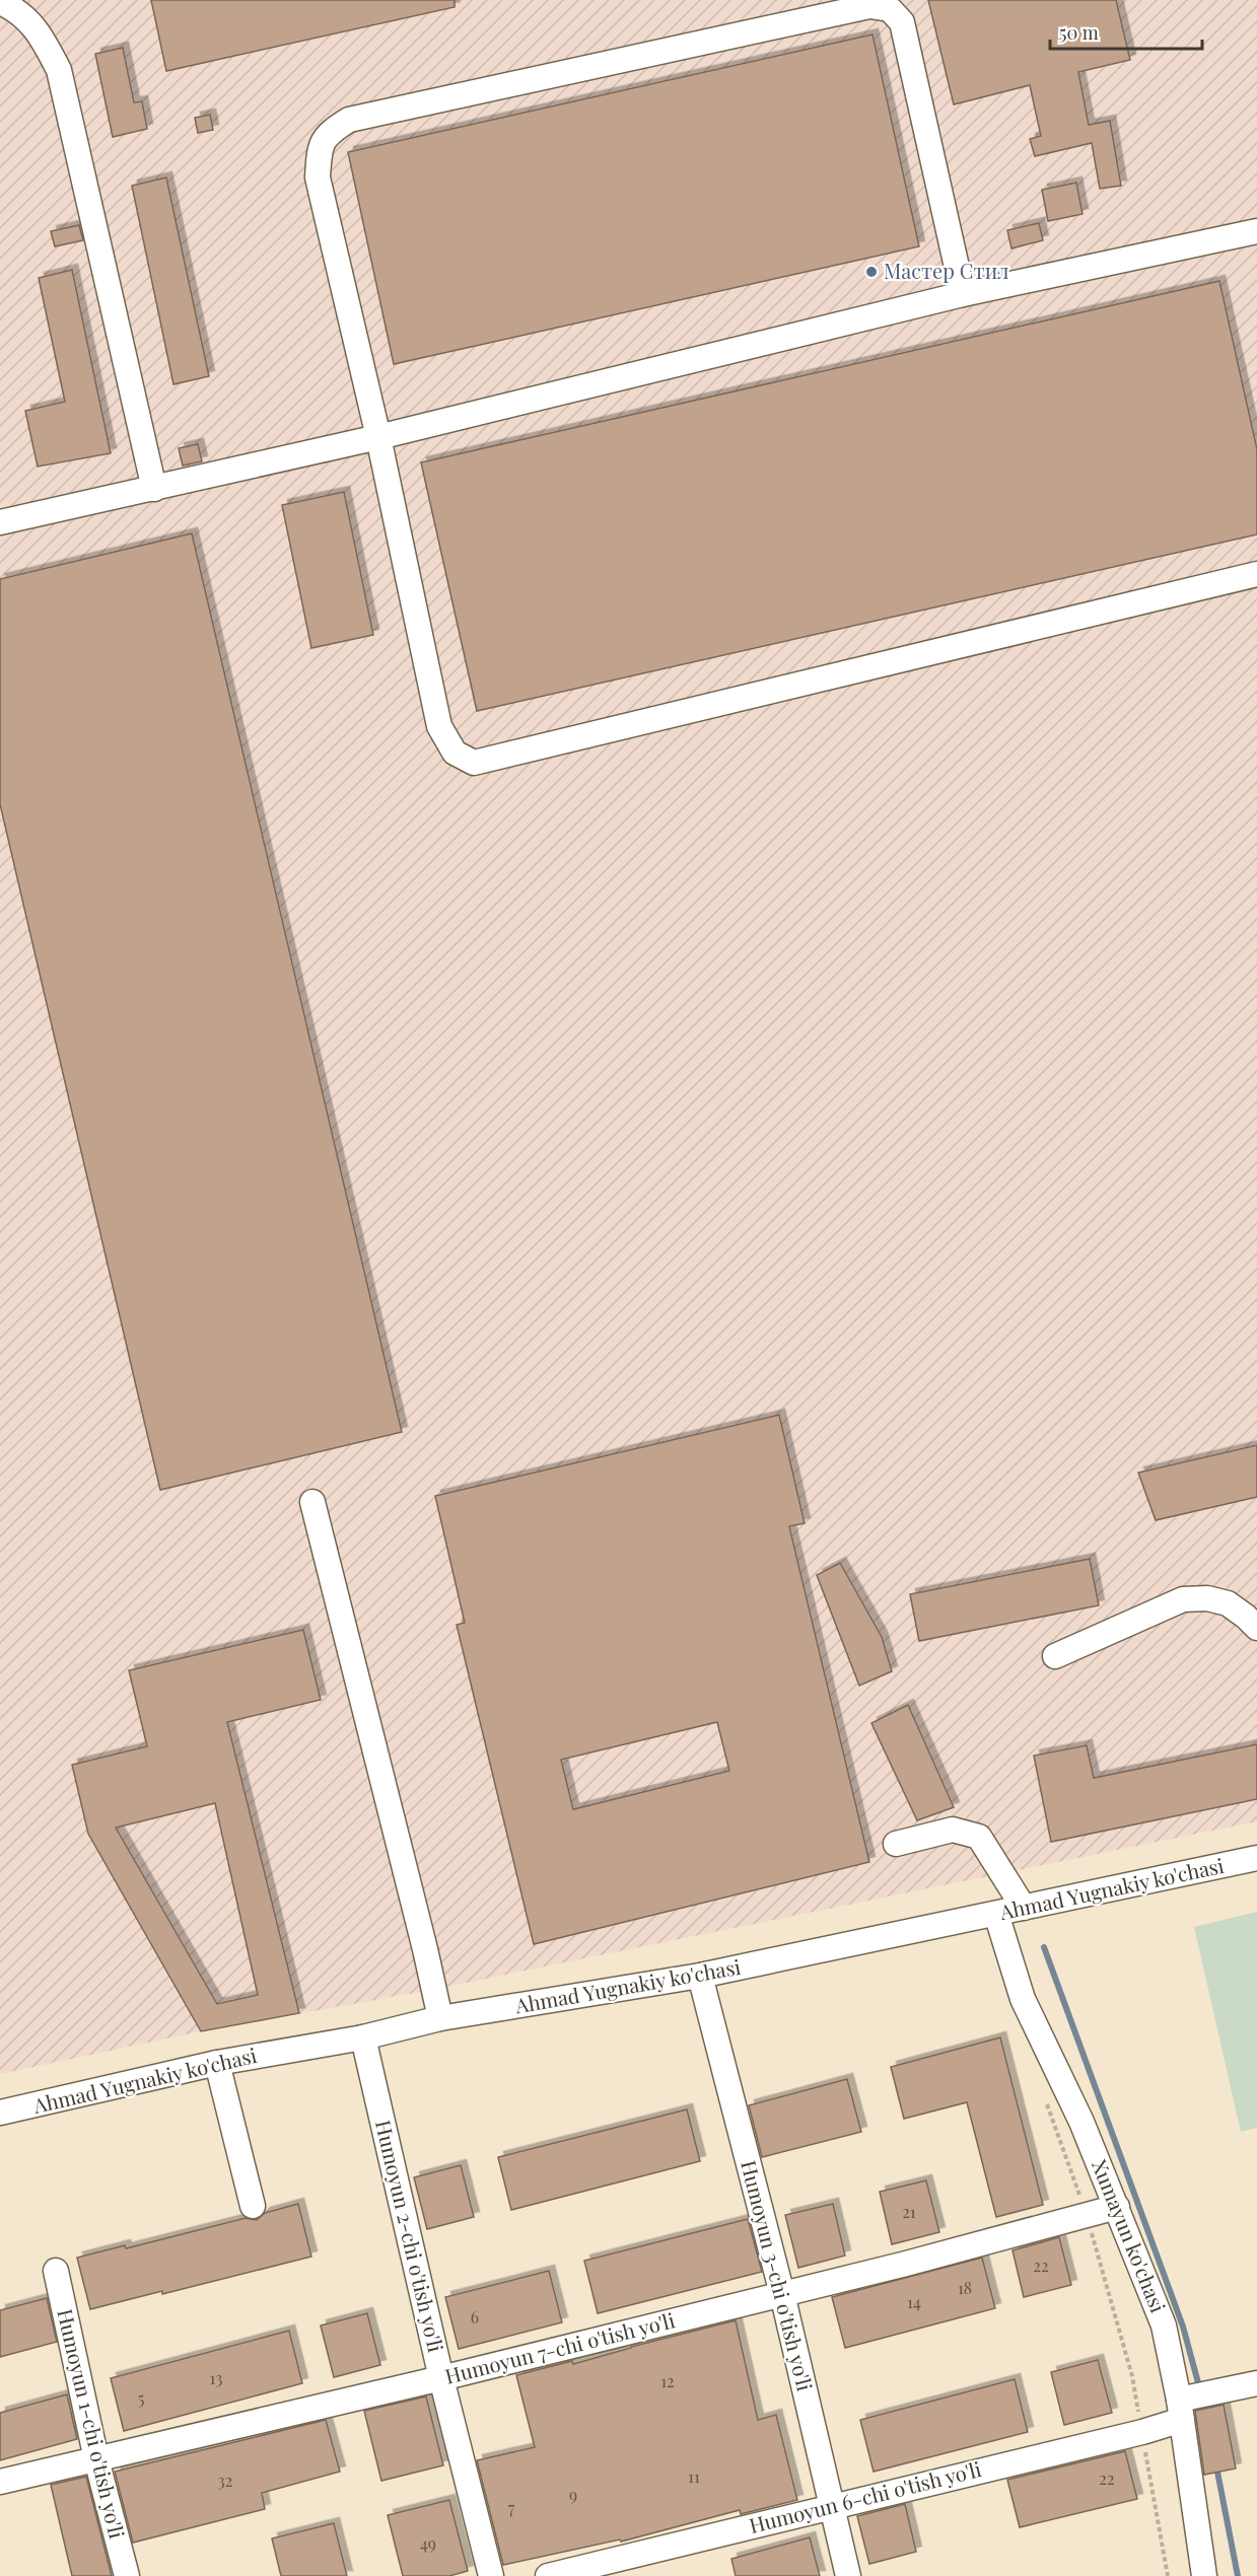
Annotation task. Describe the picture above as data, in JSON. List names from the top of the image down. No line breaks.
{"streets":{"street":["Ahmad Yugnakiy ko'chasi","Humoyun 2-chi o'tish yo'li","Xumayun ko'chasi","Humoyun 3-chi o'tish yo'li","Humoyun 7-chi o'tish yo'li","Humoyun 1-chi o'tish yo'li","Humoyun 6-chi o'tish yo'li"]},"crossings":[["Ahmad Yugnakiy ko'chasi","Humoyun 2-chi o'tish yo'li"],["Ahmad Yugnakiy ko'chasi","Xumayun ko'chasi"],["Ahmad Yugnakiy ko'chasi","Humoyun 3-chi o'tish yo'li"],["Humoyun 2-chi o'tish yo'li","Humoyun 7-chi o'tish yo'li"],["Xumayun ko'chasi","Humoyun 7-chi o'tish yo'li"],["Xumayun ko'chasi","Humoyun 6-chi o'tish yo'li"],["Humoyun 3-chi o'tish yo'li","Humoyun 7-chi o'tish yo'li"],["Humoyun 3-chi o'tish yo'li","Humoyun 6-chi o'tish yo'li"],["Humoyun 7-chi o'tish yo'li","Humoyun 1-chi o'tish yo'li"]],"places":["Мастер Стил"],"house_numbers":["21","22","18","14","6","13","12","5","11","22","32","9","7","49"],"scale_bar":"50 m"}
